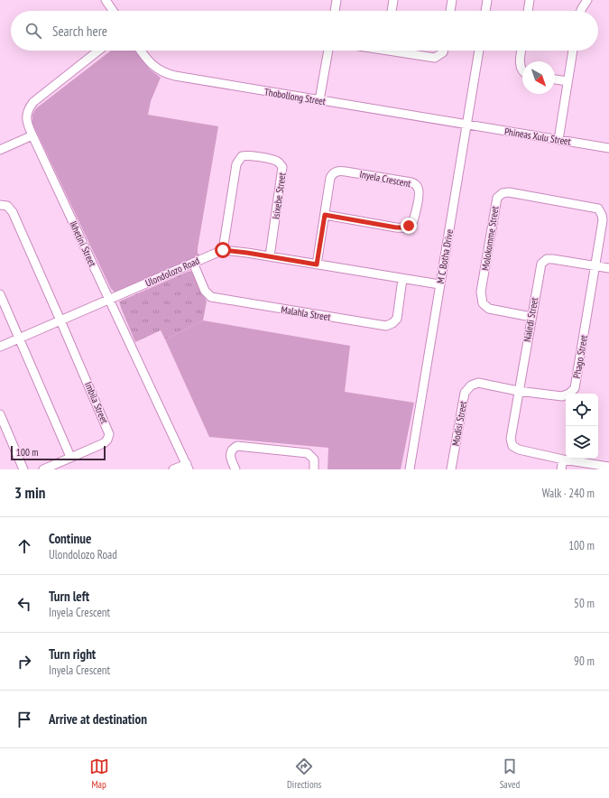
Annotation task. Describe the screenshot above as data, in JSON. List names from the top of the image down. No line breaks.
{"streets":{"street":["Thobollong Street","Phineas Xulu Street","Inyela Crescent","Isixebe Street","Molokomme Street","Ikhetini Street","M C Botha Drive","Ulondolozo Road","Malahla Street","Naledi Street","Phago Street","Imbila Street","Modisi Street"]},"crossings":[["Thobollong Street","Phineas Xulu Street"],["Thobollong Street","M C Botha Drive"],["Phineas Xulu Street","M C Botha Drive"],["Inyela Crescent","Ulondolozo Road"],["Isixebe Street","Ulondolozo Road"],["Molokomme Street","Naledi Street"],["Molokomme Street","Phago Street"],["Ikhetini Street","Ulondolozo Road"],["M C Botha Drive","Ulondolozo Road"],["Ulondolozo Road","Malahla Street"],["Ulondolozo Road","Imbila Street"],["Naledi Street","Phago Street"],["Naledi Street","Modisi Street"],["Phago Street","Modisi Street"]],"scale_bar":"100 m","north":"bottom right","page":{"search":"Search here","scale":"100 m","heading":["3 min","Walk · 240 m"],"list":[["Continue","Ulondolozo Road","100 m"],["Turn left","Inyela Crescent","50 m"],["Turn right","Inyela Crescent","90 m"],"Arrive at destination"],"nav":["Map","Directions","Saved"]}}
